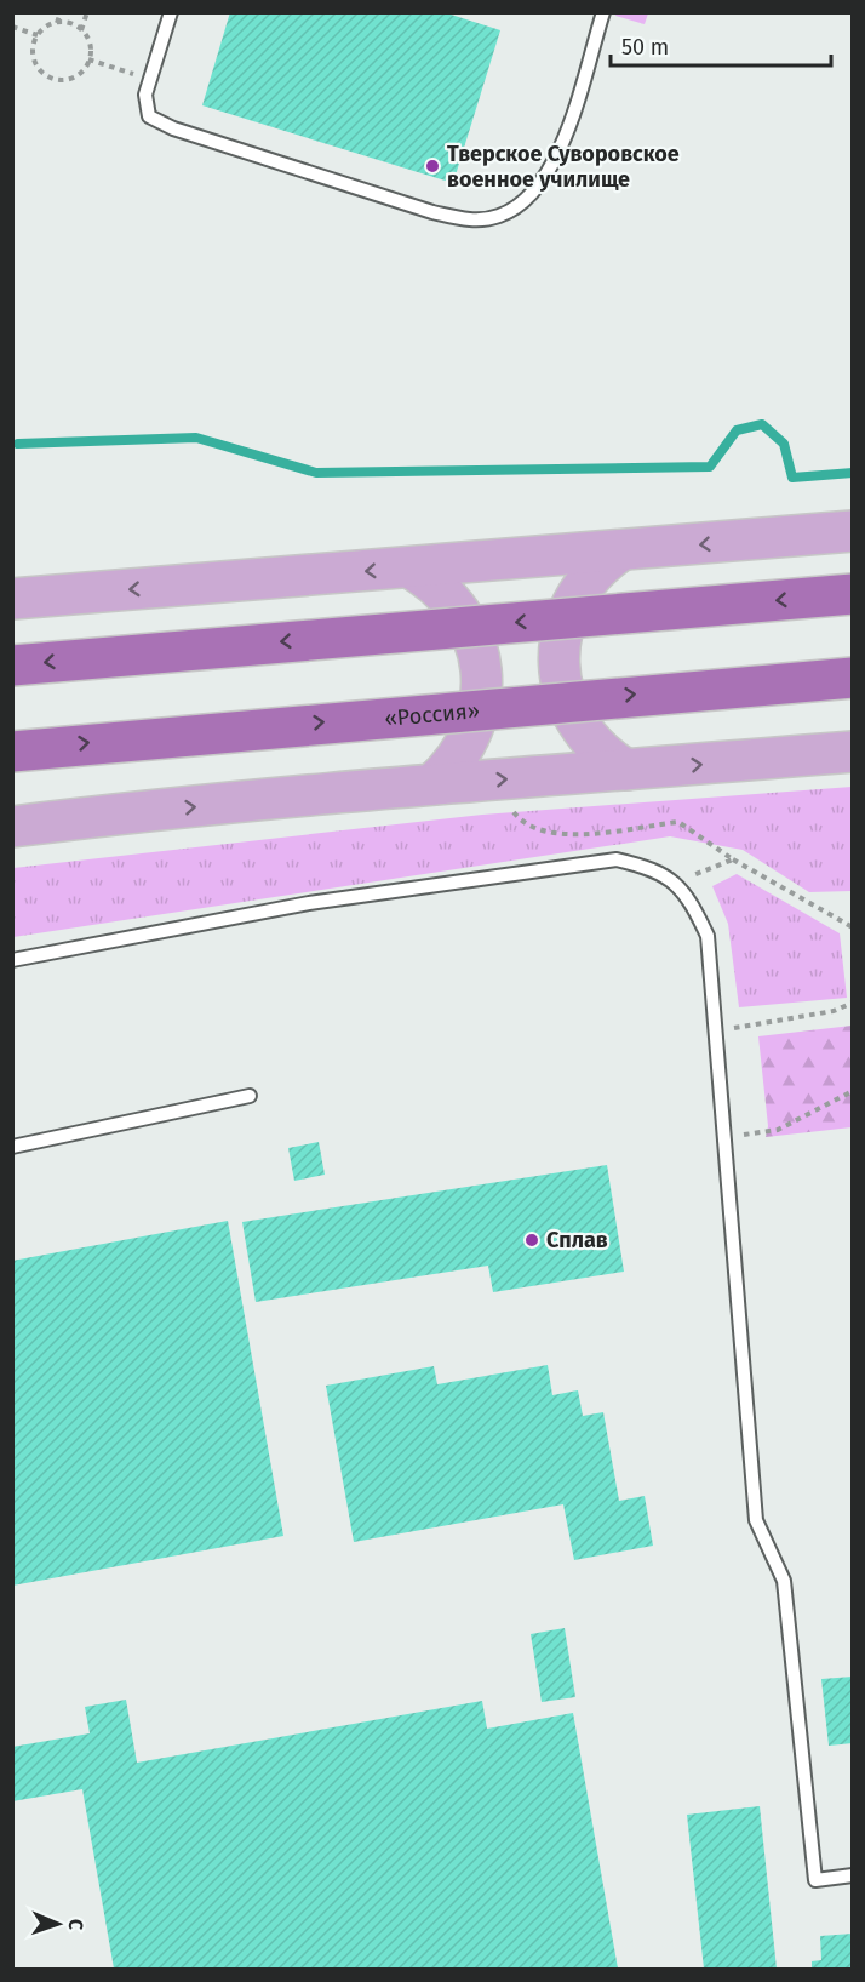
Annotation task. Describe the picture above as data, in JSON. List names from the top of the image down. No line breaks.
{"streets":{"highway":["«Россия»"]},"places":["Тверское Суворовское военное училище","Сплав"],"scale_bar":"50 m","north":"right"}
